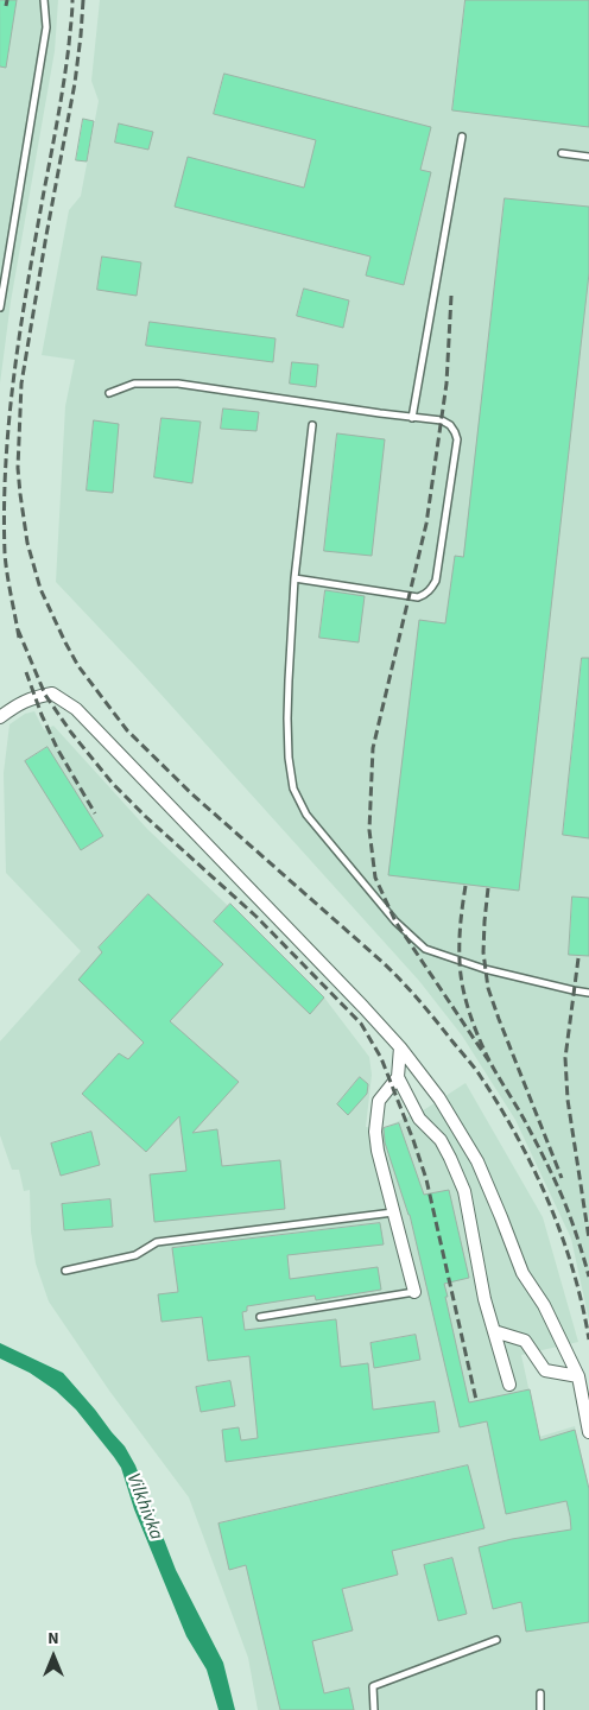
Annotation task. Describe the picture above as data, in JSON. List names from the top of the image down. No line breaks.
{"water":["Vilkhivka"],"north":"top"}
